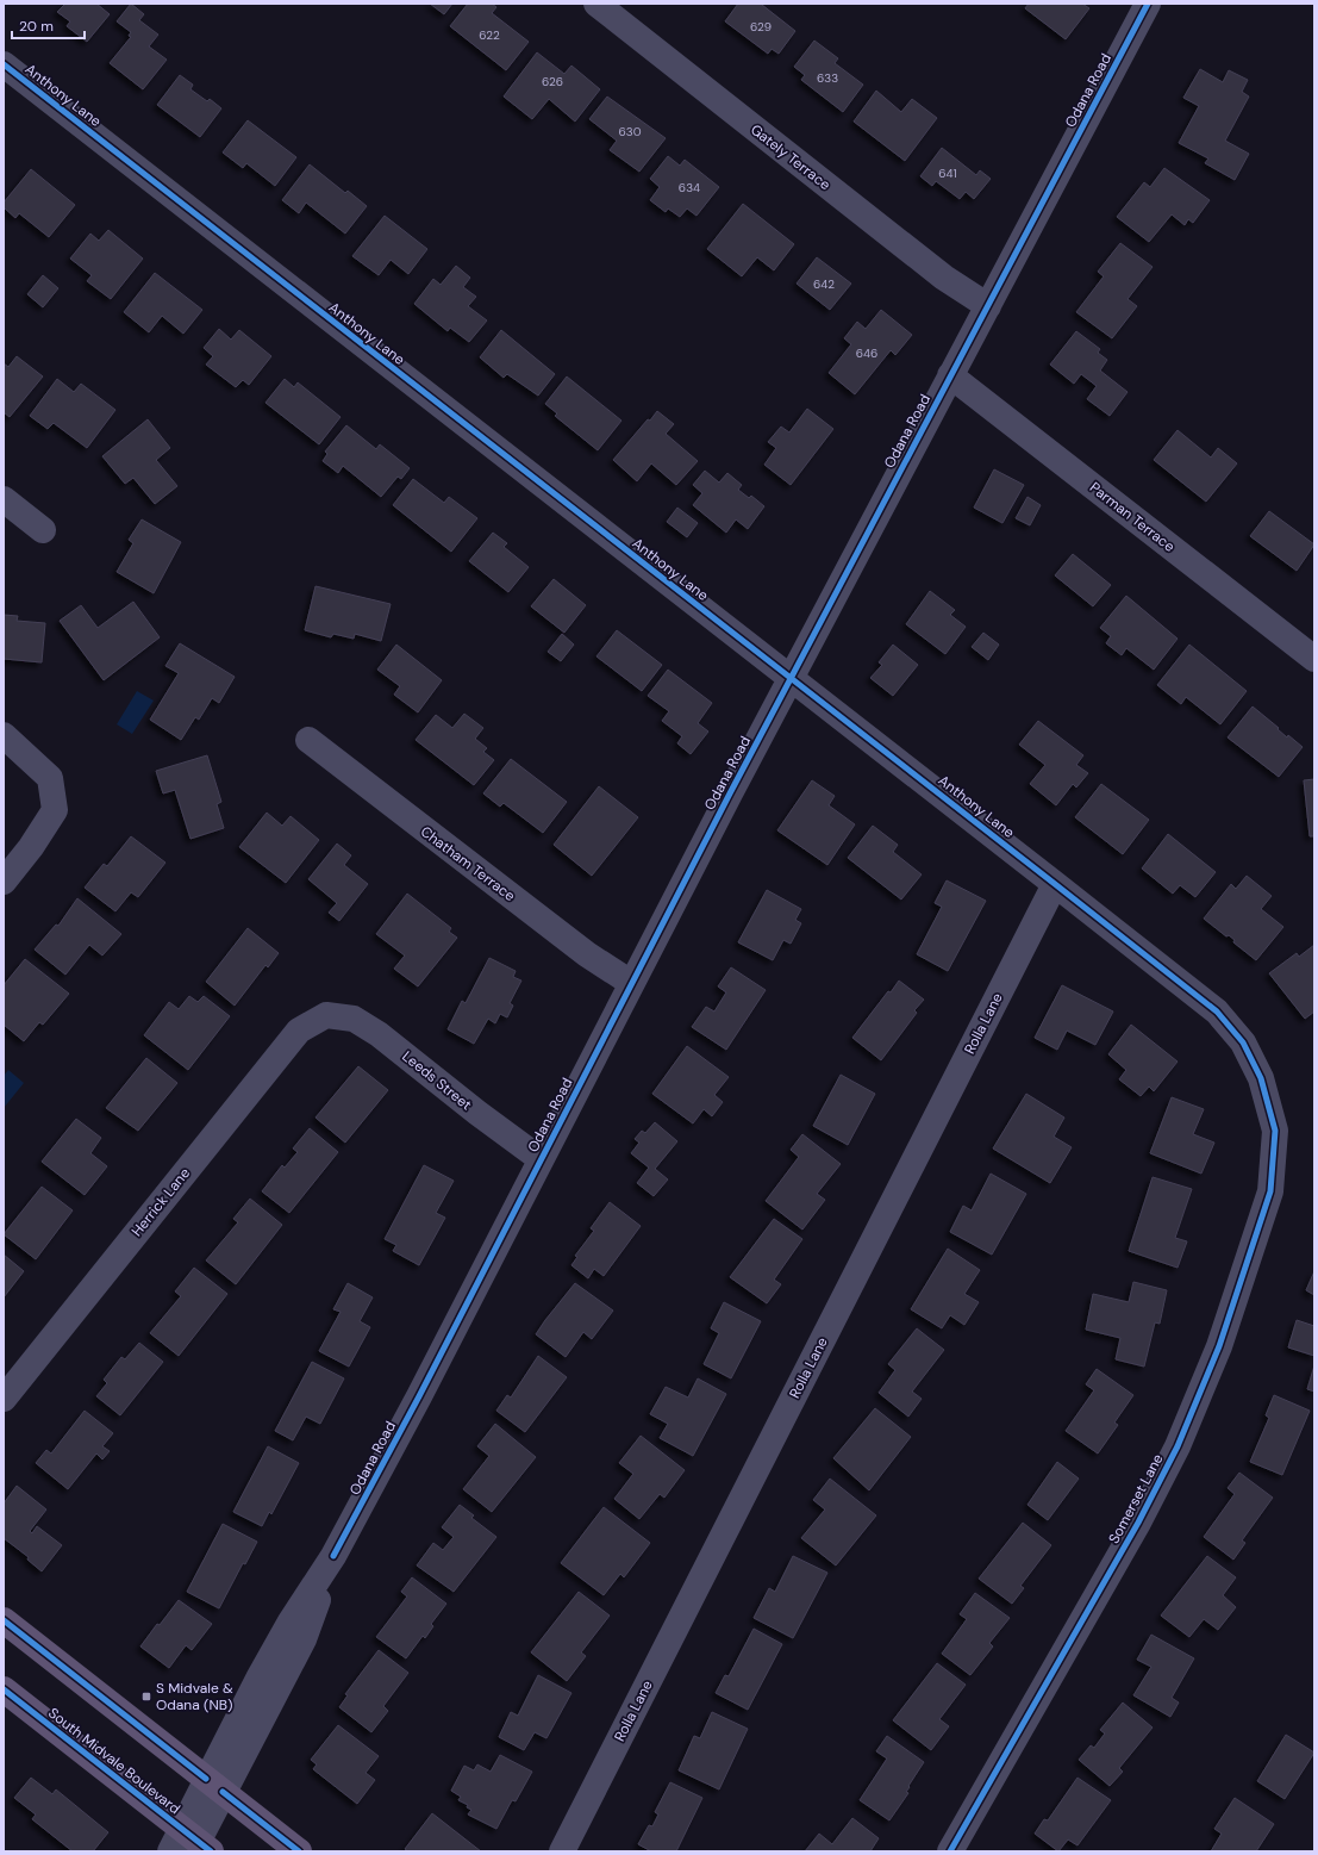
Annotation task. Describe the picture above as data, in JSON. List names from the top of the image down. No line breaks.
{"streets":{"main road":["South Midvale Boulevard"],"street":["Odana Road","Anthony Lane","Gately Terrace","Parman Terrace","Chatham Terrace","Rolla Lane","Leeds Street","Herrick Lane","Somerset Lane"]},"crossings":[["Odana Road","Anthony Lane"],["Odana Road","Gately Terrace"],["Odana Road","Parman Terrace"],["Odana Road","Chatham Terrace"],["Odana Road","Leeds Street"],["Odana Road","South Midvale Boulevard"],["Anthony Lane","Rolla Lane"],["Anthony Lane","Somerset Lane"],["Leeds Street","Herrick Lane"]],"places":{"transit":["S Midvale & Odana (NB)"]},"house_numbers":["629","622","633","626","630","641","634","642","646"],"scale_bar":"20 m"}
